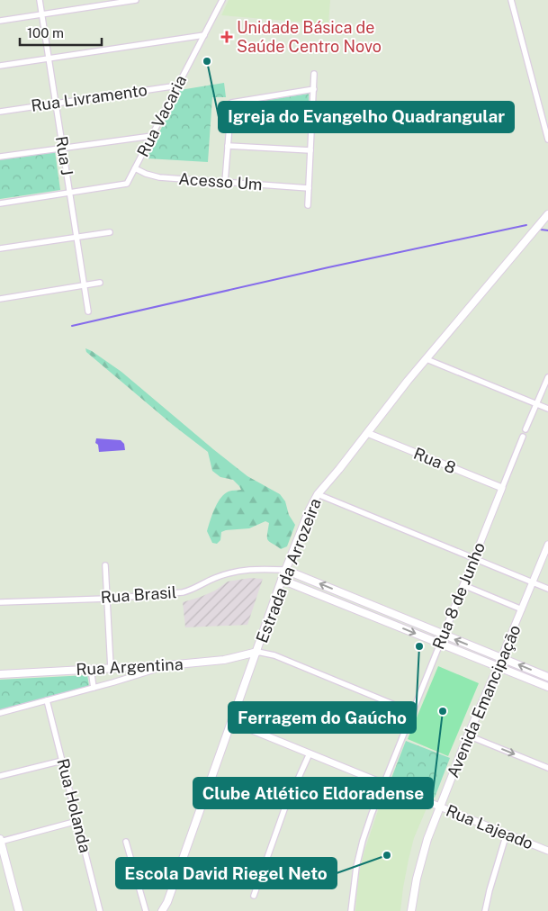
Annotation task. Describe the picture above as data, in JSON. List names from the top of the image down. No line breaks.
{"streets":{"main road":["Estrada da Arrozeira","Rua Argentina","Avenida Emancipação"],"street":["Rua Livramento","Rua Vacaria","Rua J","Acesso Um","Rua 8","Rua Brasil","Rua 8 de Junho","Rua Holanda","Rua Lajeado"]},"crossings":[["Rua Livramento","Rua Vacaria"],["Rua Livramento","Rua J"],["Rua Vacaria","Rua J"],["Rua Vacaria","Acesso Um"],["Rua 8","Estrada da Arrozeira"],["Rua 8","Rua 8 de Junho"],["Estrada da Arrozeira","Rua Brasil"],["Estrada da Arrozeira","Rua Argentina"],["Estrada da Arrozeira","Rua Lajeado"],["Rua 8 de Junho","Rua Lajeado"],["Avenida Emancipação","Rua Lajeado"]],"places":{"health":["Unidade Básica de Saúde Centro Novo"],"other":["Igreja do Evangelho Quadrangular","Ferragem do Gaúcho","Clube Atlético Eldoradense","Escola David Riegel Neto"]},"scale_bar":"100 m"}
